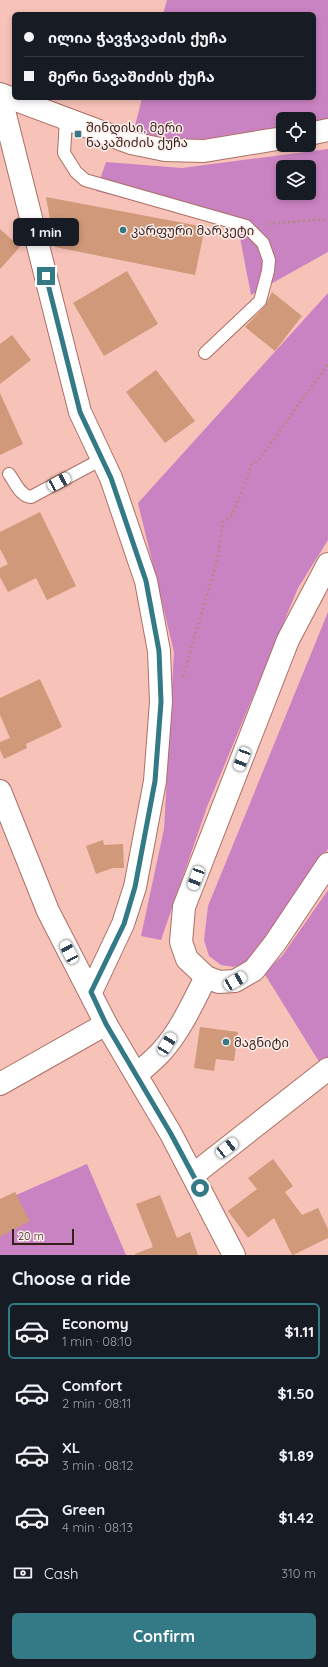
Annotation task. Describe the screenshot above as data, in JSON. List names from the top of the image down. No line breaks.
{"places":{"transit":["შინდისი, მერი ნაკაშიძის ქუჩა"],"other":["კარფური მარკეტი","მაგნიტი"]},"scale_bar":"20 m","page":{"banner":["ილია ჭავჭავაძის ქუჩა","მერი ნავაშიძის ქუჩა"],"bubble":"1 min","scale":"20 m","heading":"Choose a ride","list":[{"name":"Economy","note":"1 min · 08:10","value":"$1.11"},{"name":"Comfort","note":"2 min · 08:11","value":"$1.50"},{"name":"XL","note":"3 min · 08:12","value":"$1.89"},{"name":"Green","note":"4 min · 08:13","value":"$1.42"}],"pay":["Cash","310 m"],"buttons":"Confirm"}}
